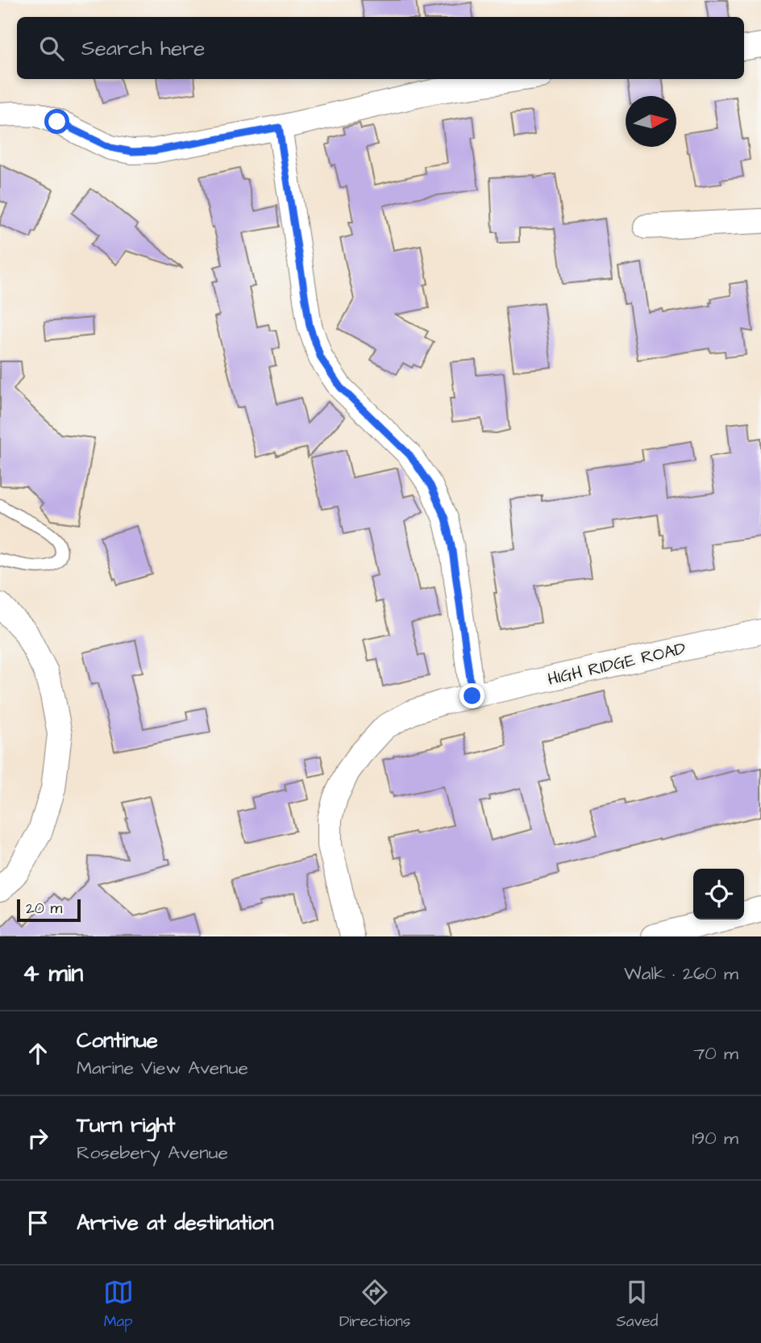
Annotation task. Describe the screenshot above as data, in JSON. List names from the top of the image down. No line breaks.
{"streets":{"street":["HIGH RIDGE ROAD"]},"scale_bar":"20 m","north":"right","page":{"search":"Search here","scale":"20 m","heading":["4 min","Walk · 260 m"],"list":[["Continue","Marine View Avenue","70 m"],["Turn right","Rosebery Avenue","190 m"],"Arrive at destination"],"nav":["Map","Directions","Saved"]}}
